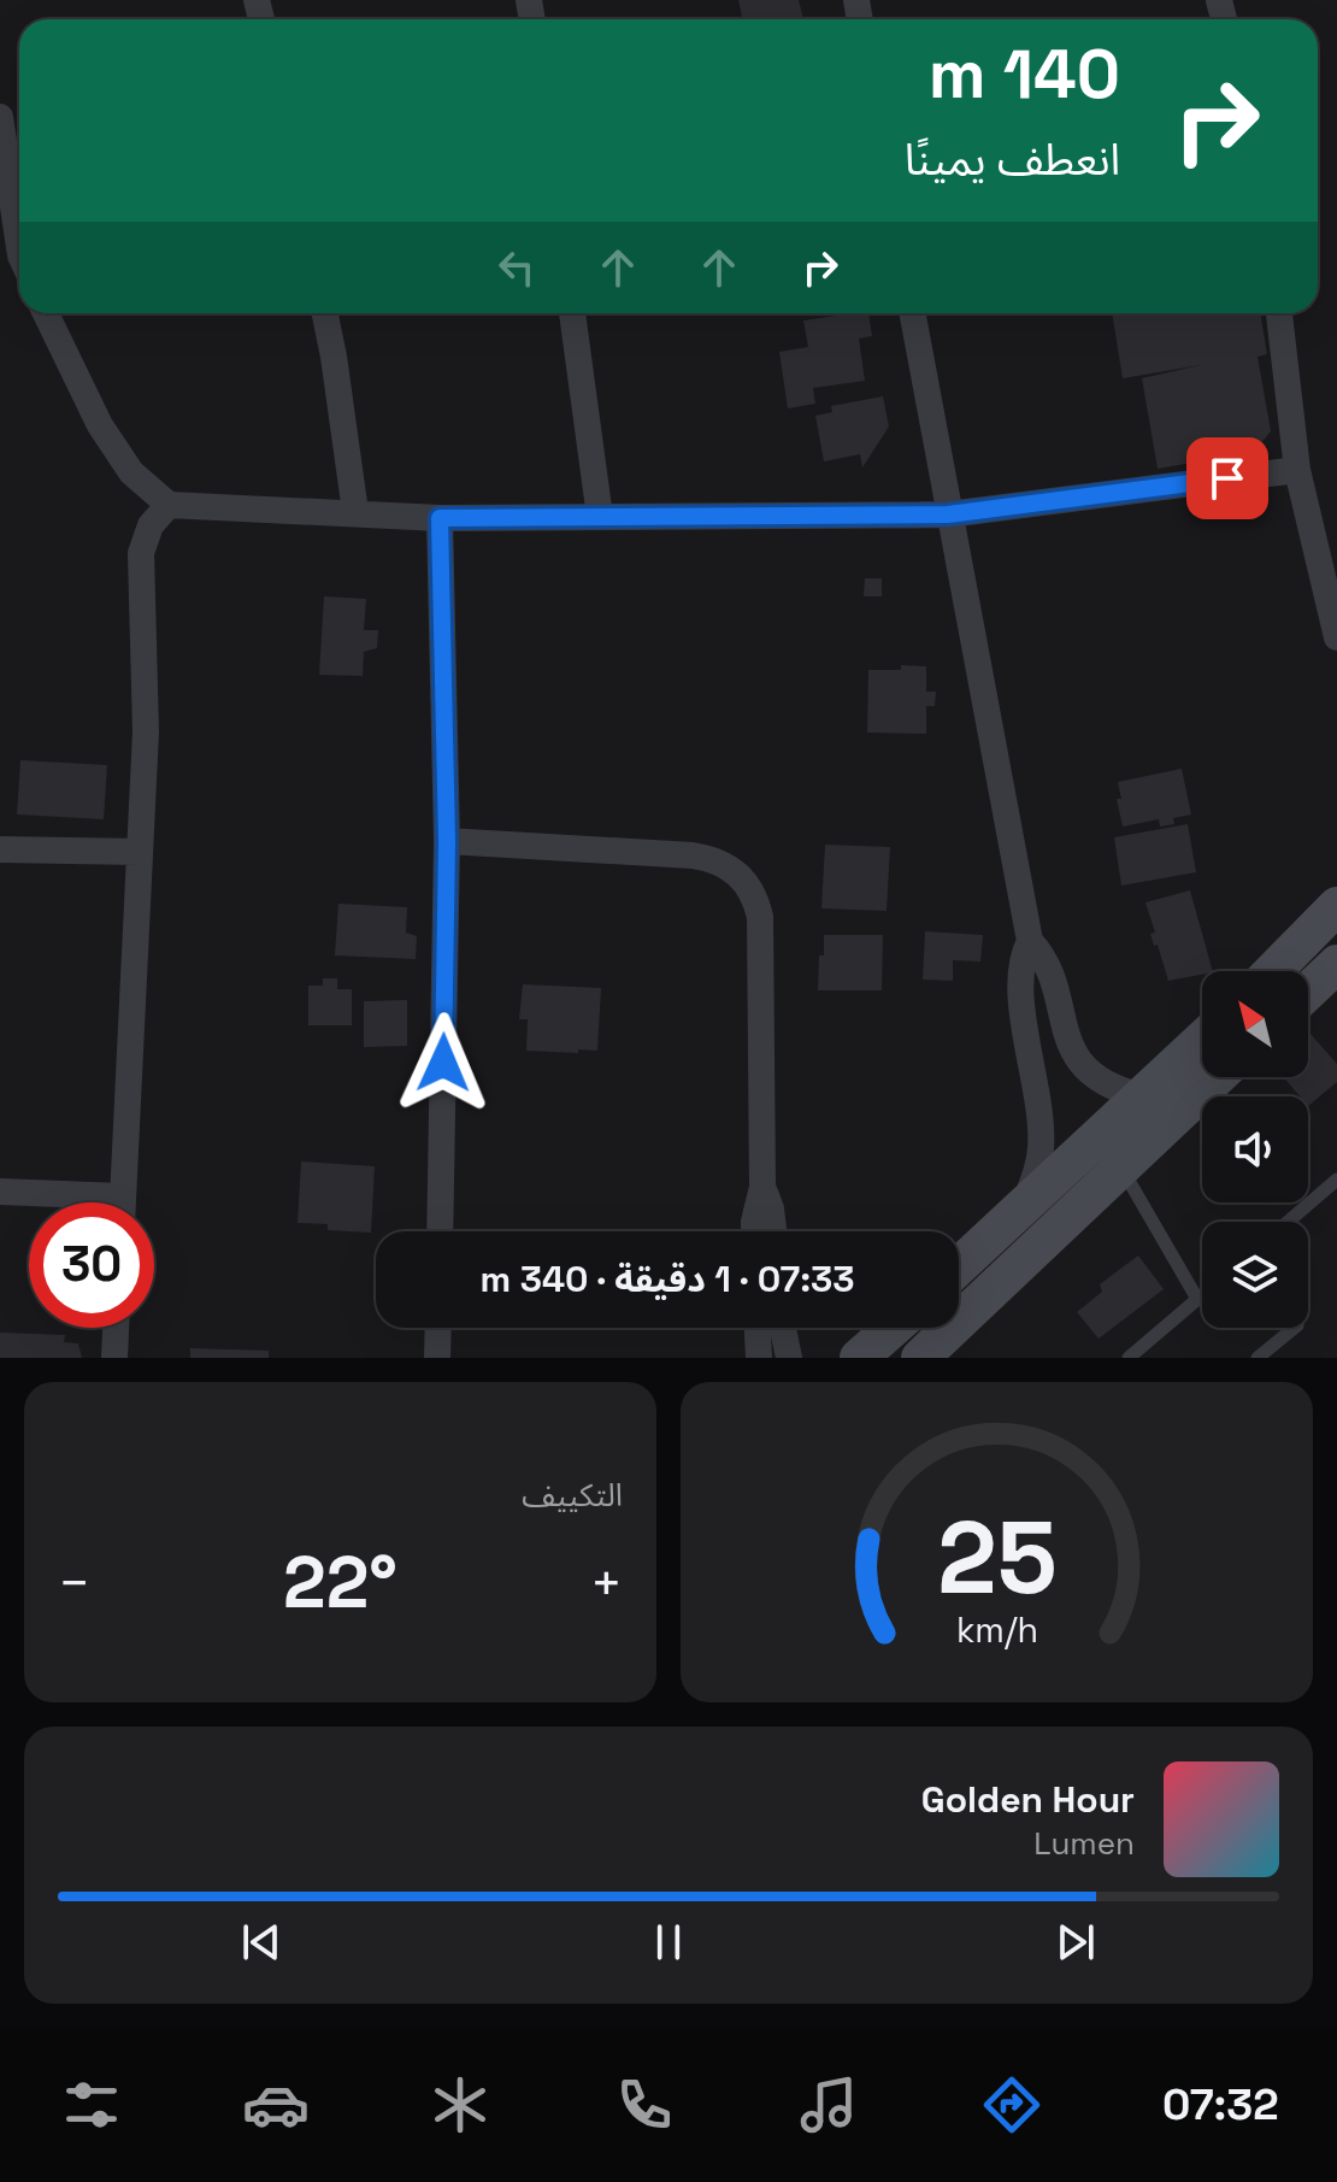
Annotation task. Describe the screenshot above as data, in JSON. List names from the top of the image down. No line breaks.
{"north":"top left","page":{"turn":["140 m","انعطف يمينًا"],"limit":"30","trip":"07:33 · 1 دقيقة · 340 m","tile":"التكييف","heat":["−","22°","+"],"song":["Golden Hour","Lumen"],"tabs":"07:32","gauge":["25","km/h"]}}
